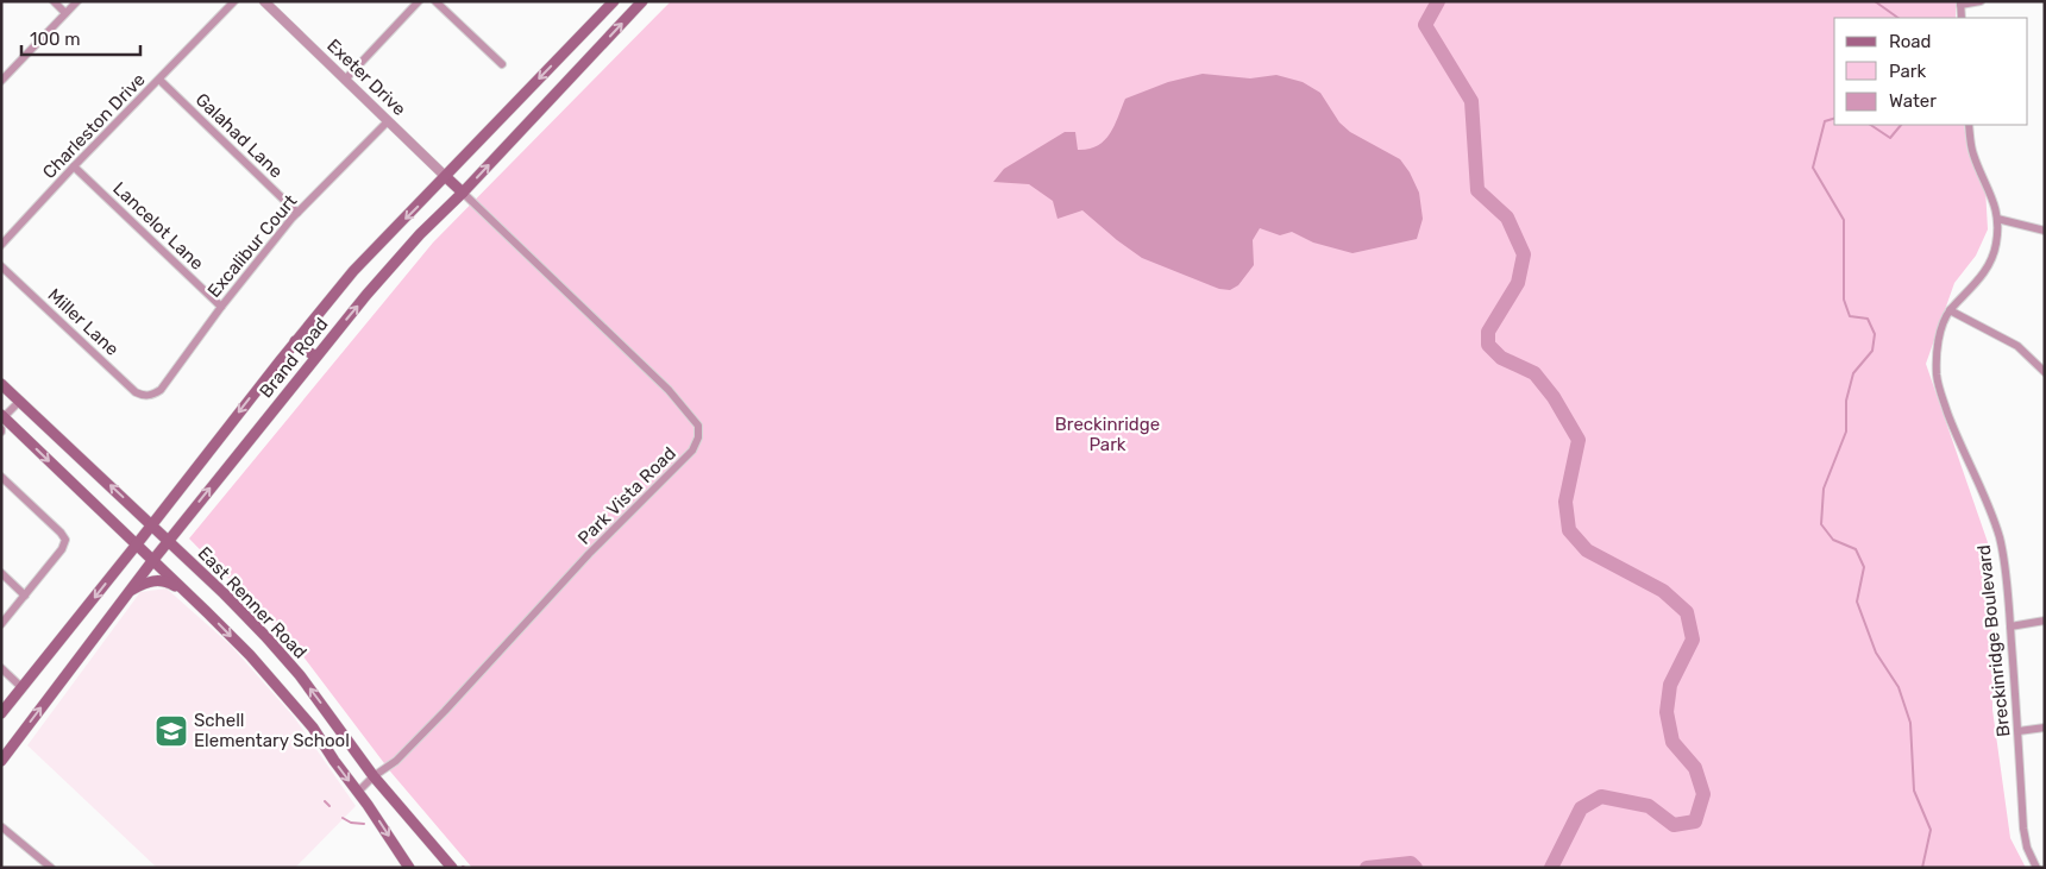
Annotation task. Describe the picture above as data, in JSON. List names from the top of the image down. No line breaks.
{"streets":{"main road":["Brand Road","East Renner Road"],"street":["Exeter Drive","Charleston Drive","Galahad Lane","Lancelot Lane","Excalibur Court","Miller Lane","Park Vista Road","Breckinridge Boulevard"]},"crossings":[["Exeter Drive","Excalibur Court"],["Exeter Drive","Brand Road"],["Charleston Drive","Galahad Lane"],["Charleston Drive","Lancelot Lane"],["Galahad Lane","Excalibur Court"],["Lancelot Lane","Excalibur Court"],["Excalibur Court","Miller Lane"],["Brand Road","Park Vista Road"],["Brand Road","East Renner Road"],["Park Vista Road","East Renner Road"]],"parks":["Breckinridge Park"],"places":{"school or university":["Schell Elementary School"]},"legend":["Road","Park","Water"],"scale_bar":"100 m"}
